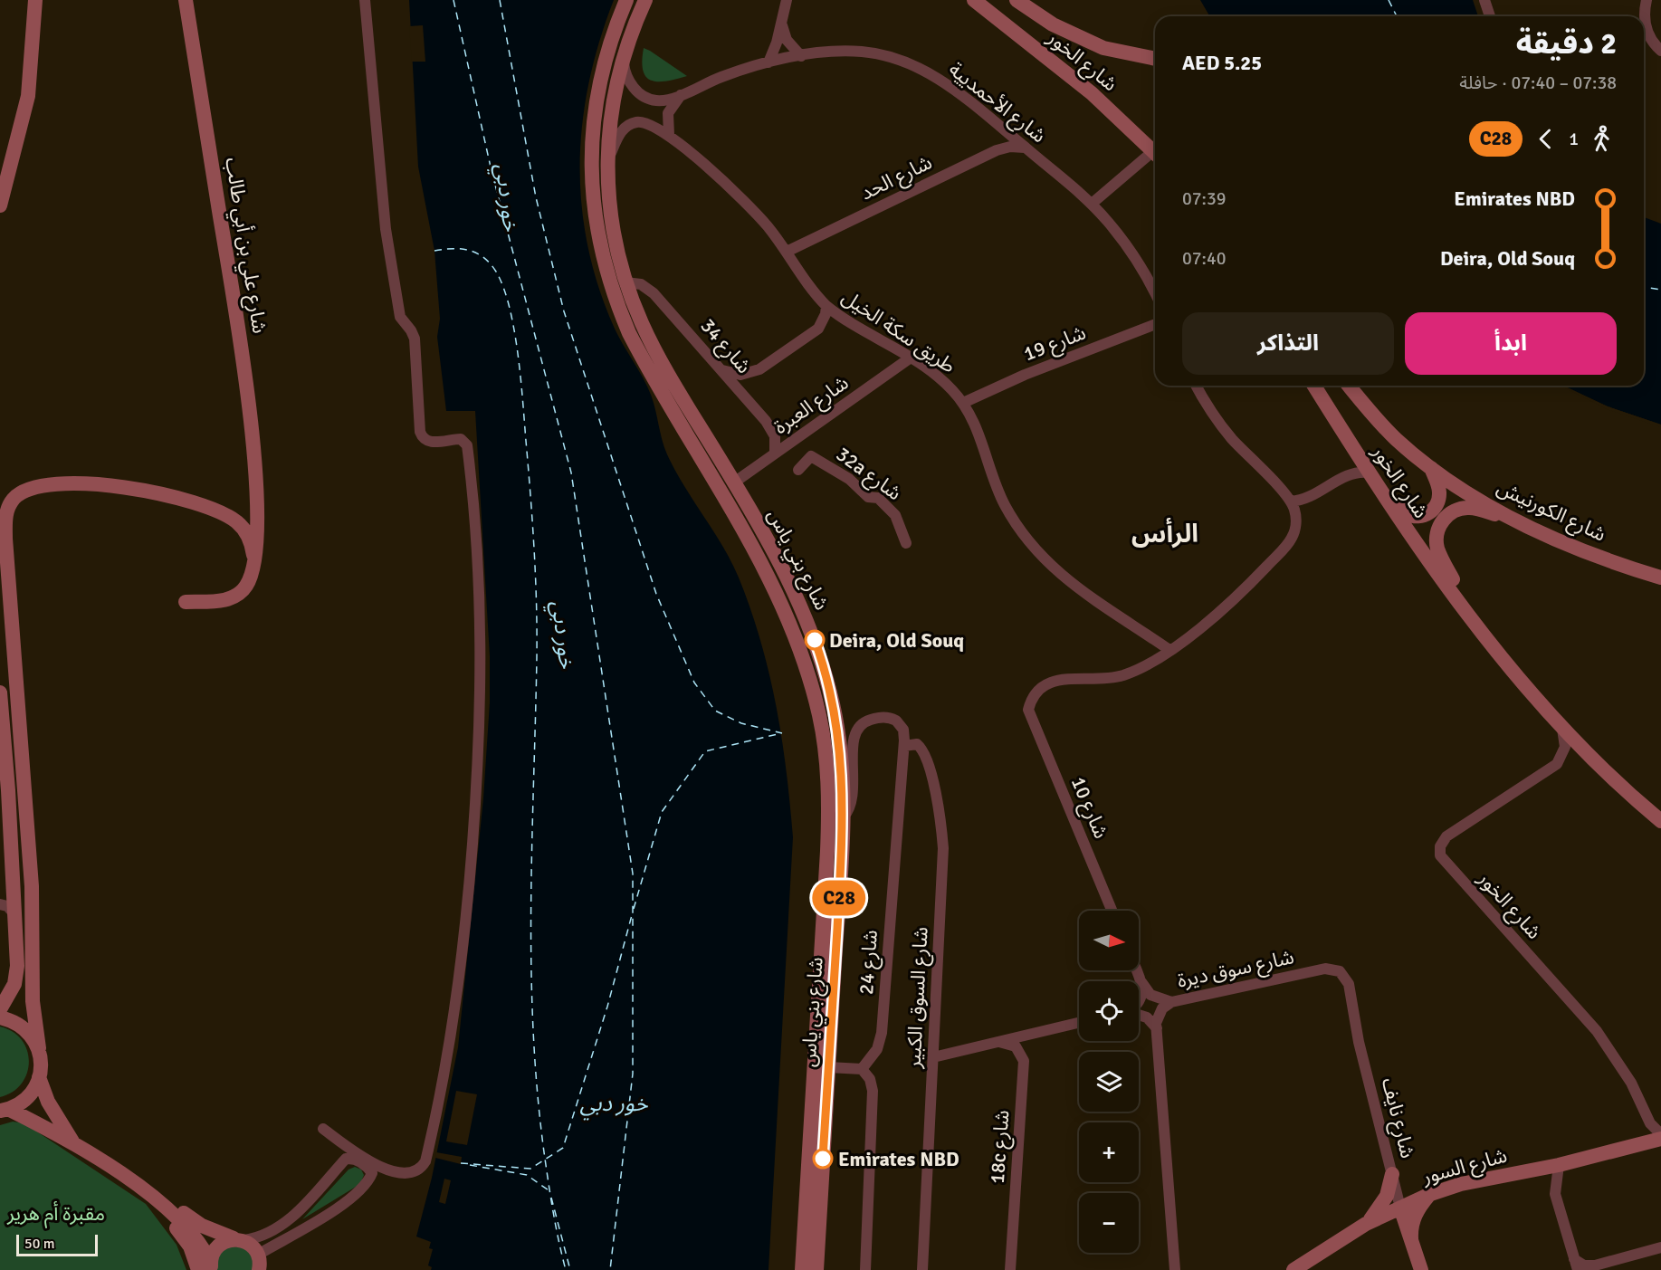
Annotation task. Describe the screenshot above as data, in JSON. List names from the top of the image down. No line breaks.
{"streets":{"main road":["شارع الخور","شارع علي بن أبي طالب","شارع الكورنيش","شارع بني ياس","شارع نايف","شارع السور"],"street":["شارع الأحمديية","شارع الحد","طريق سكة الخيل","شارع 19","شارع 34","شارع العبرة","32a شارع","شارع 10","شارع 24","شارع سوق ديرة","شارع السوق الكبير","18c شارع"]},"crossings":[["شارع الأحمديية","شارع الحد"],["شارع الأحمديية","شارع بني ياس"],["شارع الحد","طريق سكة الخيل"],["طريق سكة الخيل","شارع 19"],["طريق سكة الخيل","شارع العبرة"],["طريق سكة الخيل","شارع بني ياس"],["طريق سكة الخيل","شارع 10"],["شارع 34","شارع العبرة"],["شارع 34","شارع بني ياس"],["شارع العبرة","شارع بني ياس"],["شارع بني ياس","شارع 24"],["شارع 24","شارع السوق الكبير"],["شارع سوق ديرة","شارع نايف"],["شارع نايف","شارع السور"]],"districts":["الرأس"],"water":["خور دبي"],"parks":["مقبرة أم هرير"],"places":["Deira, Old Souq","Emirates NBD"],"lines":["bus line C28"],"scale_bar":"50 m","north":"right","page":{"on_map":"C28","heading":["2 دقيقة","07:38 – 07:40 · حافلة","AED 5.25"],"legs":["1","C28"],"list":[{"name":"Emirates NBD","value":"07:39"},{"name":"Deira, Old Souq","value":"07:40"}],"buttons":["ابدأ","التذاكر"],"map_buttons":["+","−"],"scale":"50 m"}}
